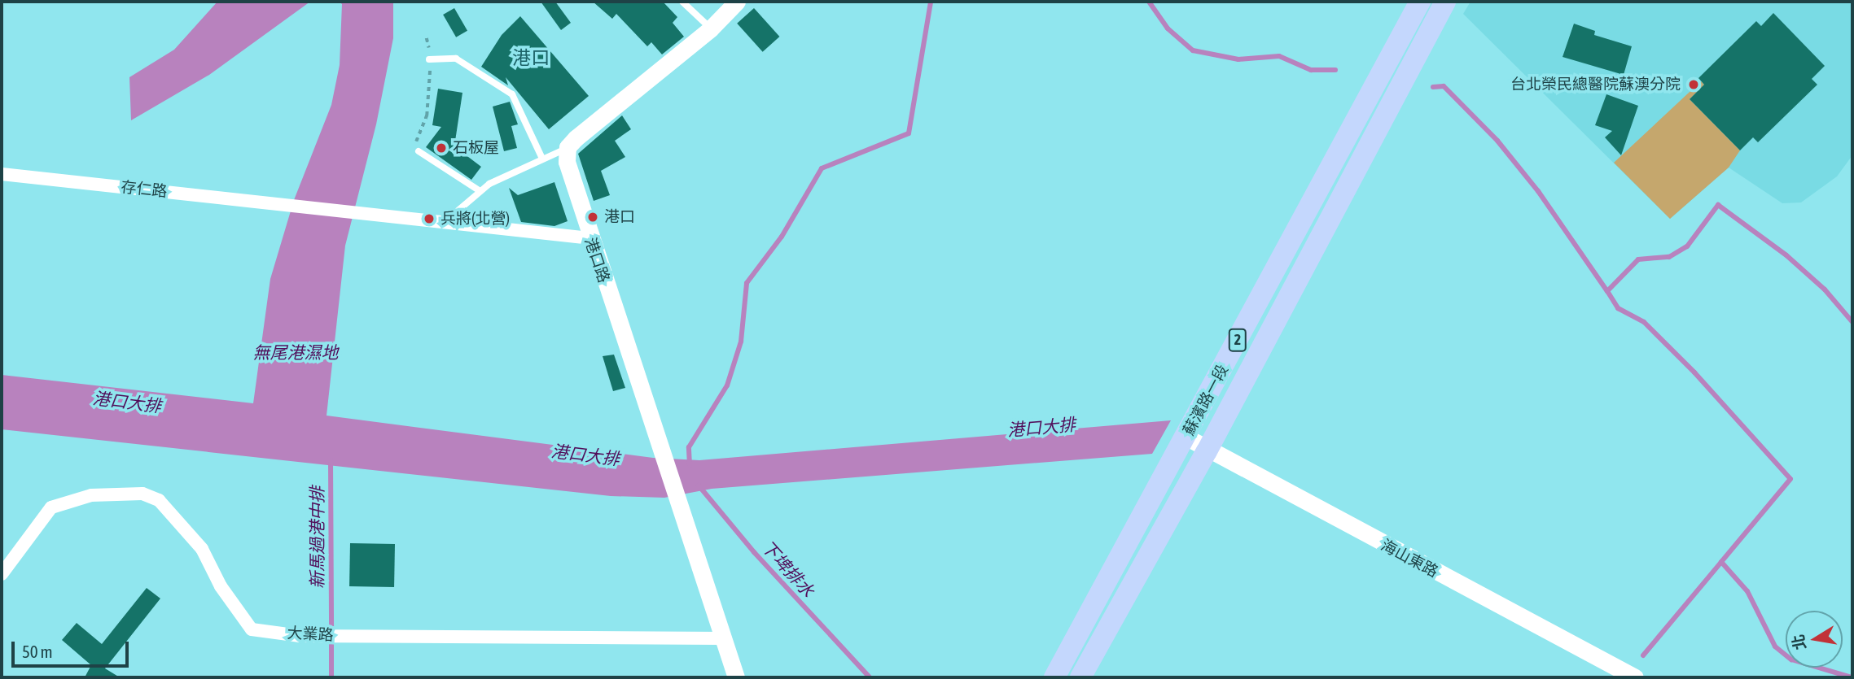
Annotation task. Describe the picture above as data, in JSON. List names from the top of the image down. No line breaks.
{"streets":{"main road":["2","蘇濱路一段"],"street":["存仁路","港口路","海山東路","大業路"]},"crossings":[["港口路","大業路"],["蘇濱路一段","海山東路"]],"districts":["港口"],"water":["無尾港濕地","港口大排","新馬過港中排","下埤排水"],"places":["台北榮民總醫院蘇澳分院","石板屋","港口","兵將(北營)"],"scale_bar":"50 m","north":"left"}
